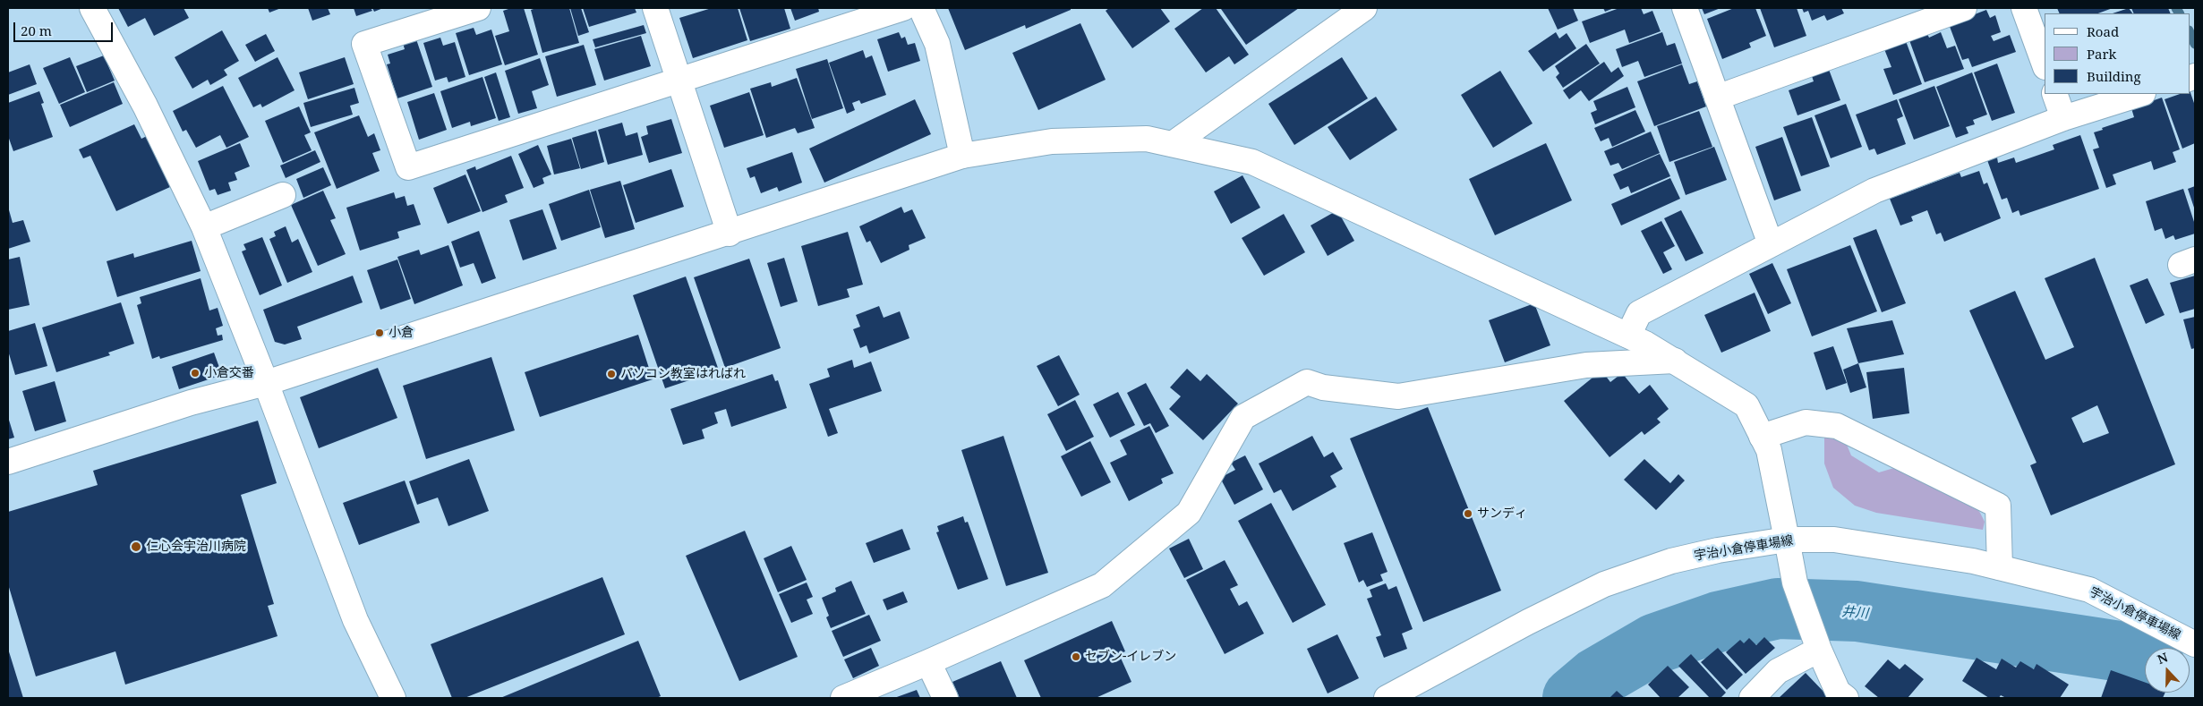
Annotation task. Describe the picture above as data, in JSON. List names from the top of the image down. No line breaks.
{"streets":{"street":["宇治小倉停車場線"]},"water":["井川"],"places":["小倉","小倉交番","パソコン教室はればれ","サンディ","仁心会宇治川病院","セブン-イレブン"],"legend":["Road","Park","Building"],"scale_bar":"20 m","north":"top"}
